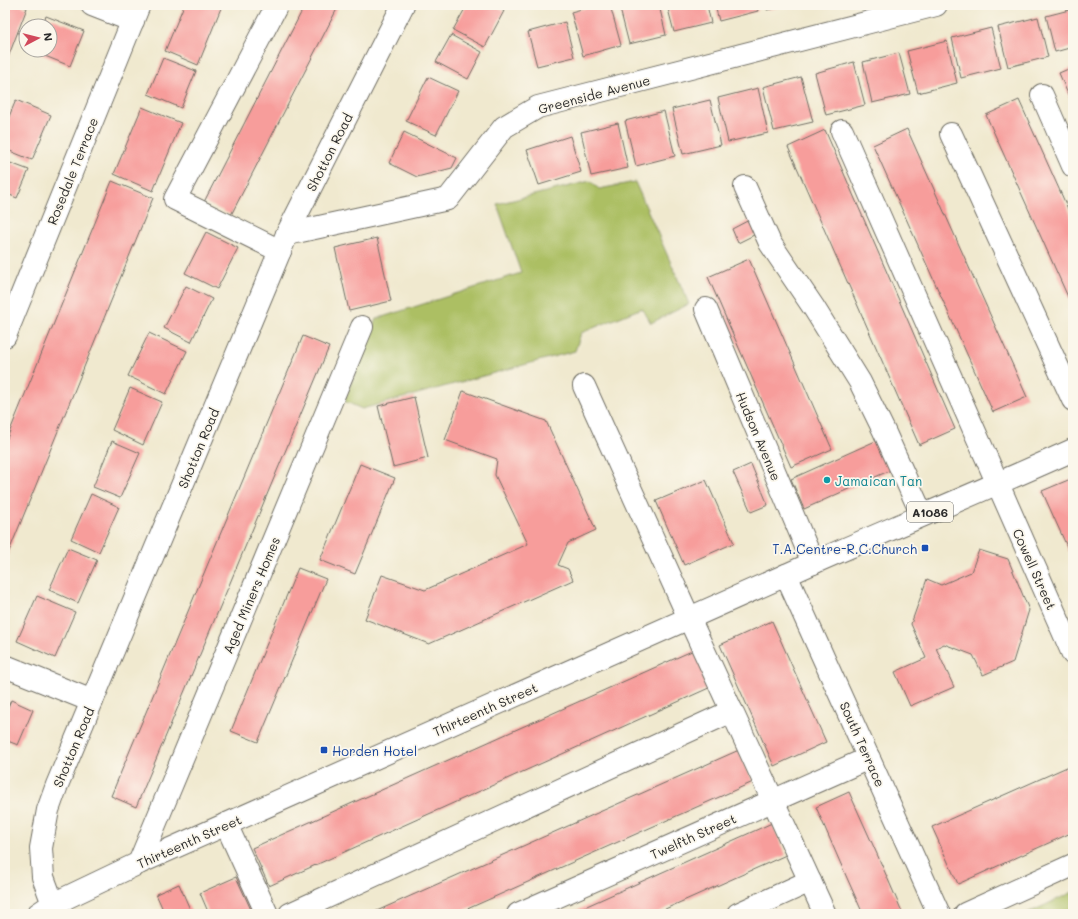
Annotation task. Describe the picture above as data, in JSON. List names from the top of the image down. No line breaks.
{"streets":{"street":["Greenside Avenue","Shotton Road","Rosedale Terrace","Hudson Avenue","A1086","Cowell Street","Aged Miners Homes","Thirteenth Street","South Terrace","Twelfth Street"]},"crossings":[["Greenside Avenue","Shotton Road"],["Shotton Road","Thirteenth Street"],["Hudson Avenue","A1086"],["A1086","Cowell Street"],["A1086","Thirteenth Street"],["A1086","South Terrace"],["Aged Miners Homes","Thirteenth Street"],["Thirteenth Street","South Terrace"],["South Terrace","Twelfth Street"]],"places":{"other":["Jamaican Tan"],"transit":["T.A.Centre-R.C.Church","Horden Hotel"]},"north":"right"}
